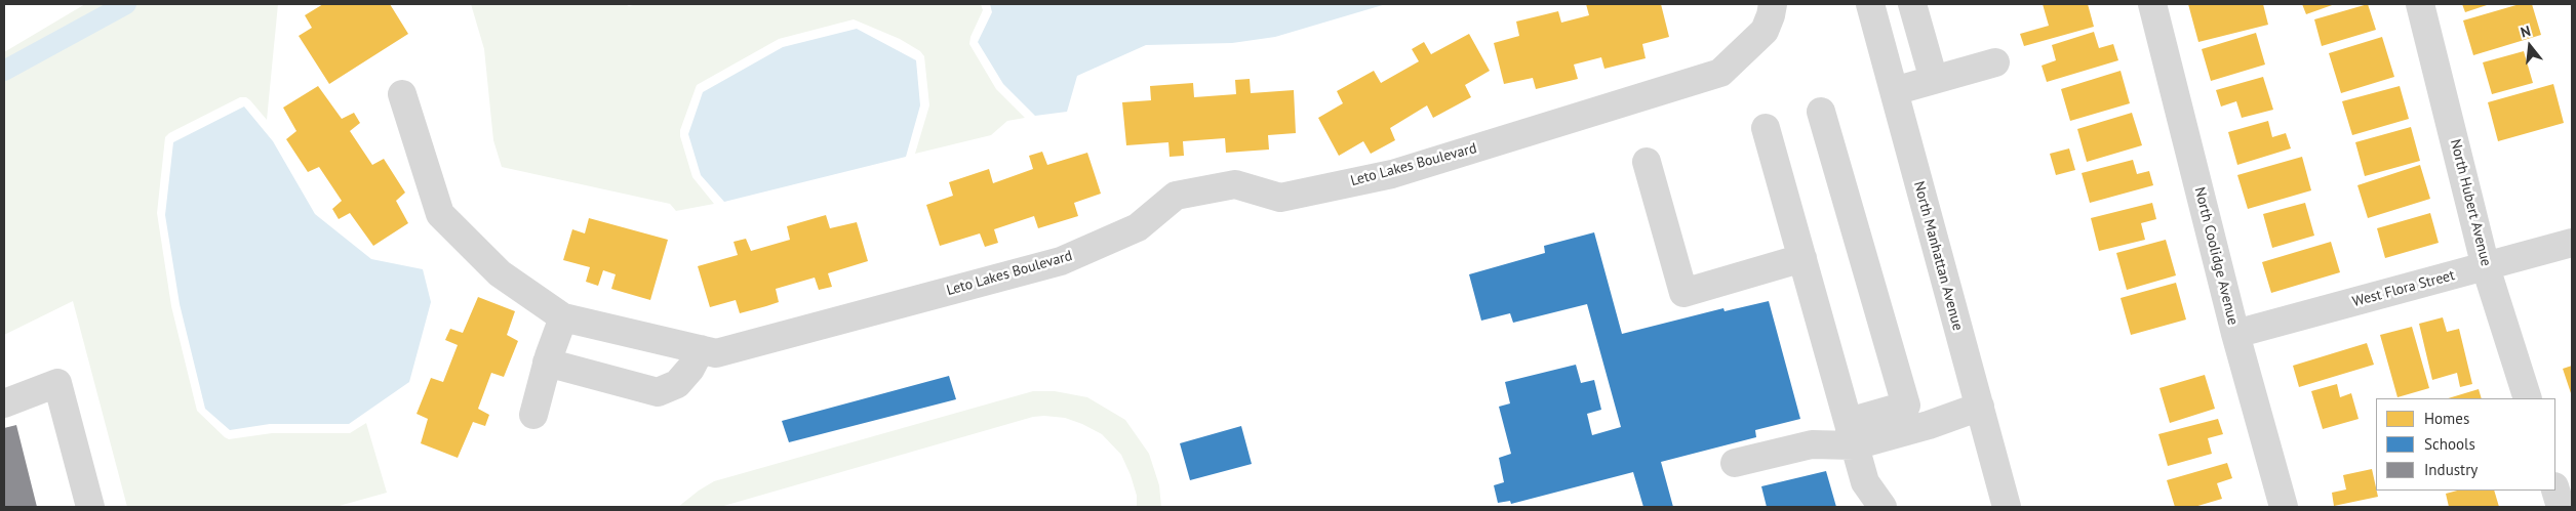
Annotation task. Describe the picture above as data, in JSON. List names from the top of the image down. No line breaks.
{"streets":{"street":["Leto Lakes Boulevard","North Hubert Avenue","North Manhattan Avenue","North Coolidge Avenue","West Flora Street"]},"crossings":[["North Hubert Avenue","West Flora Street"],["North Coolidge Avenue","West Flora Street"]],"legend":["Homes","Schools","Industry"],"north":"top"}
